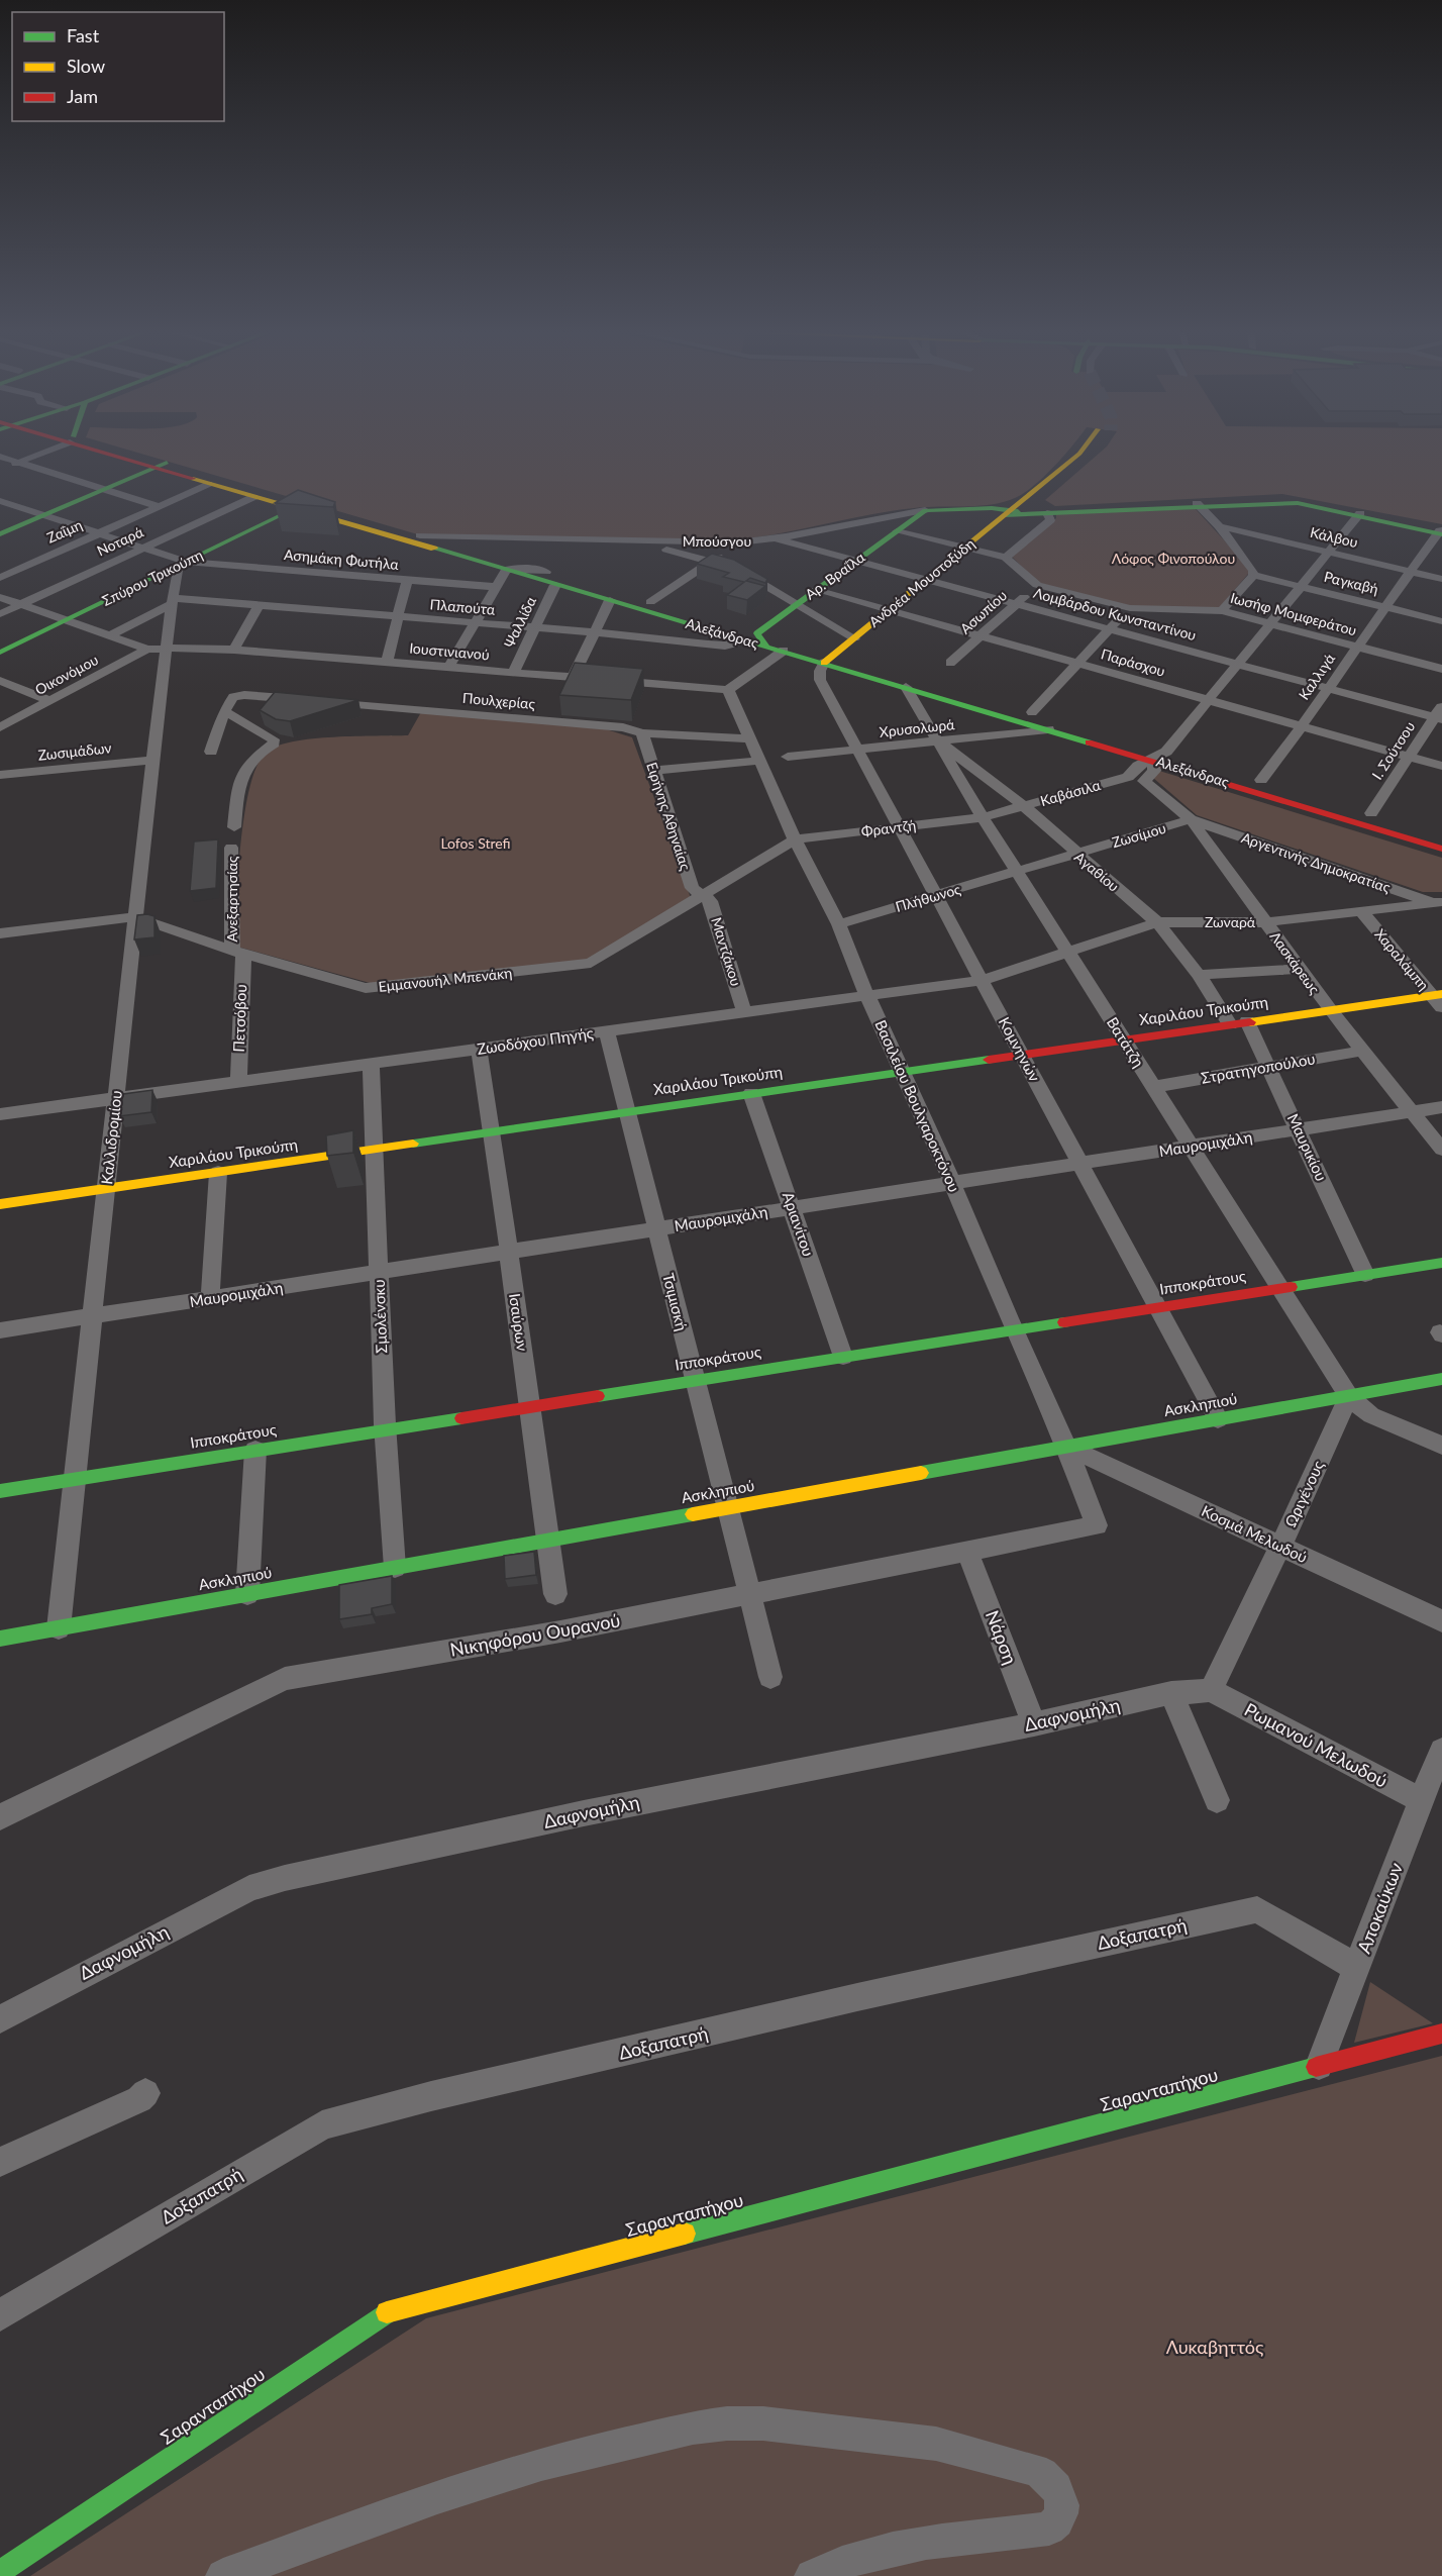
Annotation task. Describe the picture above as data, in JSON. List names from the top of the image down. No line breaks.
{"streets":{"street":["Ζαΐμη","Κάλβου","Νοταρά","Μπούσγου","Ασημάκη Φωτήλα","Αρ. Βραΐλα","Σπύρου Τρικούπη","Ανδρέα Μουστοξύδη","Ραγκαβή","Πλαπούτα","Ασωπίου","Λομβάρδου Κωνσταντίνου","Ιωσήφ Μομφεράτου","Ψαλλίδα","Αλεξάνδρας","Ιουστινιανού","Παράσχου","Οικονόμου","Καλλιγά","Πουλχερίας","Χρυσολωρά","Ι. Σούτσου","Ζωσιμάδων","Καβάσιλα","Ειρήνης Αθηναίας","Φραντζή","Ζωσίμου","Αργεντινής Δημοκρατίας","Αγαθίου","Πλήθωνος","Ανεξαρτησίας","Ζωναρά","Μαντζάκου","Χαραλάμπη","Λασκάρεως","Εμμανουήλ Μπενάκη","Χαριλάου Τρικούπη","Πετσόβου","Ζωοδόχου Πηγής","Βατάτζη","Κομνηνών","Στρατηγοπούλου","Βασιλείου Βουλγαροκτόνου","Καλλιδρομίου","Μαυρομιχάλη","Μαυρικίου","Αριανίτου","Ιπποκράτους","Τσιμισκή","Σμολένσκυ","Ισαύρων","Ασκληπιού","Ωριγένους","Κοσμά Μελωδού","Νικηφόρου Ουρανού","Νάρση","Δαφνομήλη","Ρωμανού Μελωδού","Αποκαύκων","Δοξαπατρή","Σαρανταπήχου"]},"crossings":[["Ζαΐμη","Ασημάκη Φωτήλα"],["Ζαΐμη","Αλεξάνδρας"],["Κάλβου","Καλλιγά"],["Κάλβου","Καβάσιλα"],["Νοταρά","Ασημάκη Φωτήλα"],["Νοταρά","Αλεξάνδρας"],["Μπούσγου","Αρ. Βραΐλα"],["Μπούσγου","Ανδρέα Μουστοξύδη"],["Μπούσγου","Λομβάρδου Κωνσταντίνου"],["Μπούσγου","Αλεξάνδρας"],["Ασημάκη Φωτήλα","Σπύρου Τρικούπη"],["Ασημάκη Φωτήλα","Καλλιδρομίου"],["Αρ. Βραΐλα","Πλαπούτα"],["Αρ. Βραΐλα","Λομβάρδου Κωνσταντίνου"],["Αρ. Βραΐλα","Ιωσήφ Μομφεράτου"],["Αρ. Βραΐλα","Αλεξάνδρας"],["Αρ. Βραΐλα","Παράσχου"],["Σπύρου Τρικούπη","Αλεξάνδρας"],["Σπύρου Τρικούπη","Καλλιδρομίου"],["Ανδρέα Μουστοξύδη","Λομβάρδου Κωνσταντίνου"],["Ανδρέα Μουστοξύδη","Ιωσήφ Μομφεράτου"],["Ανδρέα Μουστοξύδη","Αλεξάνδρας"],["Ανδρέα Μουστοξύδη","Παράσχου"],["Ραγκαβή","Καλλιγά"],["Ραγκαβή","Καβάσιλα"],["Πλαπούτα","Ψαλλίδα"],["Πλαπούτα","Αλεξάνδρας"],["Πλαπούτα","Καλλιδρομίου"],["Ασωπίου","Λομβάρδου Κωνσταντίνου"],["Ασωπίου","Ιωσήφ Μομφεράτου"],["Ασωπίου","Παράσχου"],["Λομβάρδου Κωνσταντίνου","Καλλιγά"],["Λομβάρδου Κωνσταντίνου","Ι. Σούτσου"],["Λομβάρδου Κωνσταντίνου","Καβάσιλα"],["Ιωσήφ Μομφεράτου","Καλλιγά"],["Ιωσήφ Μομφεράτου","Καβάσιλα"],["Ψαλλίδα","Αλεξάνδρας"],["Ψαλλίδα","Ιουστινιανού"],["Αλεξάνδρας","Καλλιγά"],["Αλεξάνδρας","Χρυσολωρά"],["Αλεξάνδρας","Ι. Σούτσου"],["Αλεξάνδρας","Καβάσιλα"],["Αλεξάνδρας","Βατάτζη"],["Ιουστινιανού","Βασιλείου Βουλγαροκτόνου"],["Ιουστινιανού","Καλλιδρομίου"],["Παράσχου","Καλλιγά"],["Παράσχου","Ι. Σούτσου"],["Παράσχου","Καβάσιλα"],["Πουλχερίας","Ειρήνης Αθηναίας"],["Πουλχερίας","Βασιλείου Βουλγαροκτόνου"],["Χρυσολωρά","Αγαθίου"],["Χρυσολωρά","Βατάτζη"],["Χρυσολωρά","Κομνηνών"],["Ζωσιμάδων","Καλλιδρομίου"],["Καβάσιλα","Φραντζή"],["Καβάσιλα","Αγαθίου"],["Καβάσιλα","Λασκάρεως"],["Καβάσιλα","Βατάτζη"],["Ειρήνης Αθηναίας","Μαντζάκου"],["Ειρήνης Αθηναίας","Εμμανουήλ Μπενάκη"],["Φραντζή","Εμμανουήλ Μπενάκη"],["Φραντζή","Βατάτζη"],["Φραντζή","Κομνηνών"],["Φραντζή","Βασιλείου Βουλγαροκτόνου"],["Ζωσίμου","Αργεντινής Δημοκρατίας"],["Ζωσίμου","Αγαθίου"],["Ζωσίμου","Πλήθωνος"],["Ζωσίμου","Λασκάρεως"],["Ζωσίμου","Βατάτζη"],["Αργεντινής Δημοκρατίας","Ζωναρά"],["Αργεντινής Δημοκρατίας","Λασκάρεως"],["Αγαθίου","Ζωναρά"],["Αγαθίου","Χαριλάου Τρικούπη"],["Αγαθίου","Βατάτζη"],["Αγαθίου","Μαυρικίου"],["Πλήθωνος","Βατάτζη"],["Πλήθωνος","Κομνηνών"],["Πλήθωνος","Βασιλείου Βουλγαροκτόνου"],["Ανεξαρτησίας","Εμμανουήλ Μπενάκη"],["Ανεξαρτησίας","Πετσόβου"],["Ζωναρά","Χαραλάμπη"],["Ζωναρά","Λασκάρεως"],["Ζωναρά","Ζωοδόχου Πηγής"],["Ζωναρά","Βατάτζη"],["Μαντζάκου","Εμμανουήλ Μπενάκη"],["Μαντζάκου","Ζωοδόχου Πηγής"],["Χαραλάμπη","Χαριλάου Τρικούπη"],["Λασκάρεως","Χαριλάου Τρικούπη"],["Λασκάρεως","Στρατηγοπούλου"],["Λασκάρεως","Μαυρομιχάλη"],["Εμμανουήλ Μπενάκη","Πετσόβου"],["Εμμανουήλ Μπενάκη","Βασιλείου Βουλγαροκτόνου"],["Εμμανουήλ Μπενάκη","Καλλιδρομίου"],["Χαριλάου Τρικούπη","Βατάτζη"],["Χαριλάου Τρικούπη","Κομνηνών"],["Χαριλάου Τρικούπη","Βασιλείου Βουλγαροκτόνου"],["Χαριλάου Τρικούπη","Καλλιδρομίου"],["Χαριλάου Τρικούπη","Μαυρικίου"],["Χαριλάου Τρικούπη","Αριανίτου"],["Χαριλάου Τρικούπη","Τσιμισκή"],["Χαριλάου Τρικούπη","Σμολένσκυ"],["Χαριλάου Τρικούπη","Ισαύρων"],["Πετσόβου","Ζωοδόχου Πηγής"],["Ζωοδόχου Πηγής","Βατάτζη"],["Ζωοδόχου Πηγής","Κομνηνών"],["Ζωοδόχου Πηγής","Βασιλείου Βουλγαροκτόνου"],["Ζωοδόχου Πηγής","Καλλιδρομίου"],["Ζωοδόχου Πηγής","Τσιμισκή"],["Ζωοδόχου Πηγής","Σμολένσκυ"],["Ζωοδόχου Πηγής","Ισαύρων"],["Βατάτζη","Στρατηγοπούλου"],["Βατάτζη","Μαυρομιχάλη"],["Βατάτζη","Ιπποκράτους"],["Βατάτζη","Ασκληπιού"],["Βατάτζη","Ωριγένους"],["Κομνηνών","Μαυρομιχάλη"],["Κομνηνών","Ιπποκράτους"],["Κομνηνών","Ασκληπιού"],["Στρατηγοπούλου","Μαυρικίου"],["Βασιλείου Βουλγαροκτόνου","Μαυρομιχάλη"],["Βασιλείου Βουλγαροκτόνου","Ιπποκράτους"],["Βασιλείου Βουλγαροκτόνου","Ασκληπιού"],["Βασιλείου Βουλγαροκτόνου","Κοσμά Μελωδού"],["Βασιλείου Βουλγαροκτόνου","Νικηφόρου Ουρανού"],["Καλλιδρομίου","Μαυρομιχάλη"],["Καλλιδρομίου","Ιπποκράτους"],["Καλλιδρομίου","Ασκληπιού"],["Μαυρομιχάλη","Μαυρικίου"],["Μαυρομιχάλη","Αριανίτου"],["Μαυρομιχάλη","Τσιμισκή"],["Μαυρομιχάλη","Σμολένσκυ"],["Μαυρομιχάλη","Ισαύρων"],["Μαυρικίου","Ιπποκράτους"],["Αριανίτου","Ιπποκράτους"],["Ιπποκράτους","Τσιμισκή"],["Ιπποκράτους","Σμολένσκυ"],["Ιπποκράτους","Ισαύρων"],["Τσιμισκή","Ασκληπιού"],["Τσιμισκή","Νικηφόρου Ουρανού"],["Σμολένσκυ","Ασκληπιού"],["Ισαύρων","Ασκληπιού"],["Ασκληπιού","Ωριγένους"],["Ασκληπιού","Κοσμά Μελωδού"],["Ωριγένους","Κοσμά Μελωδού"],["Ωριγένους","Δαφνομήλη"],["Ωριγένους","Ρωμανού Μελωδού"],["Νικηφόρου Ουρανού","Νάρση"],["Νάρση","Δαφνομήλη"],["Δαφνομήλη","Ρωμανού Μελωδού"],["Ρωμανού Μελωδού","Αποκαύκων"],["Αποκαύκων","Δοξαπατρή"],["Αποκαύκων","Σαρανταπήχου"]],"parks":["Λόφος Φινοπούλου","Lofos Strefi","Λυκαβηττός"],"legend":["Fast","Slow","Jam"]}
